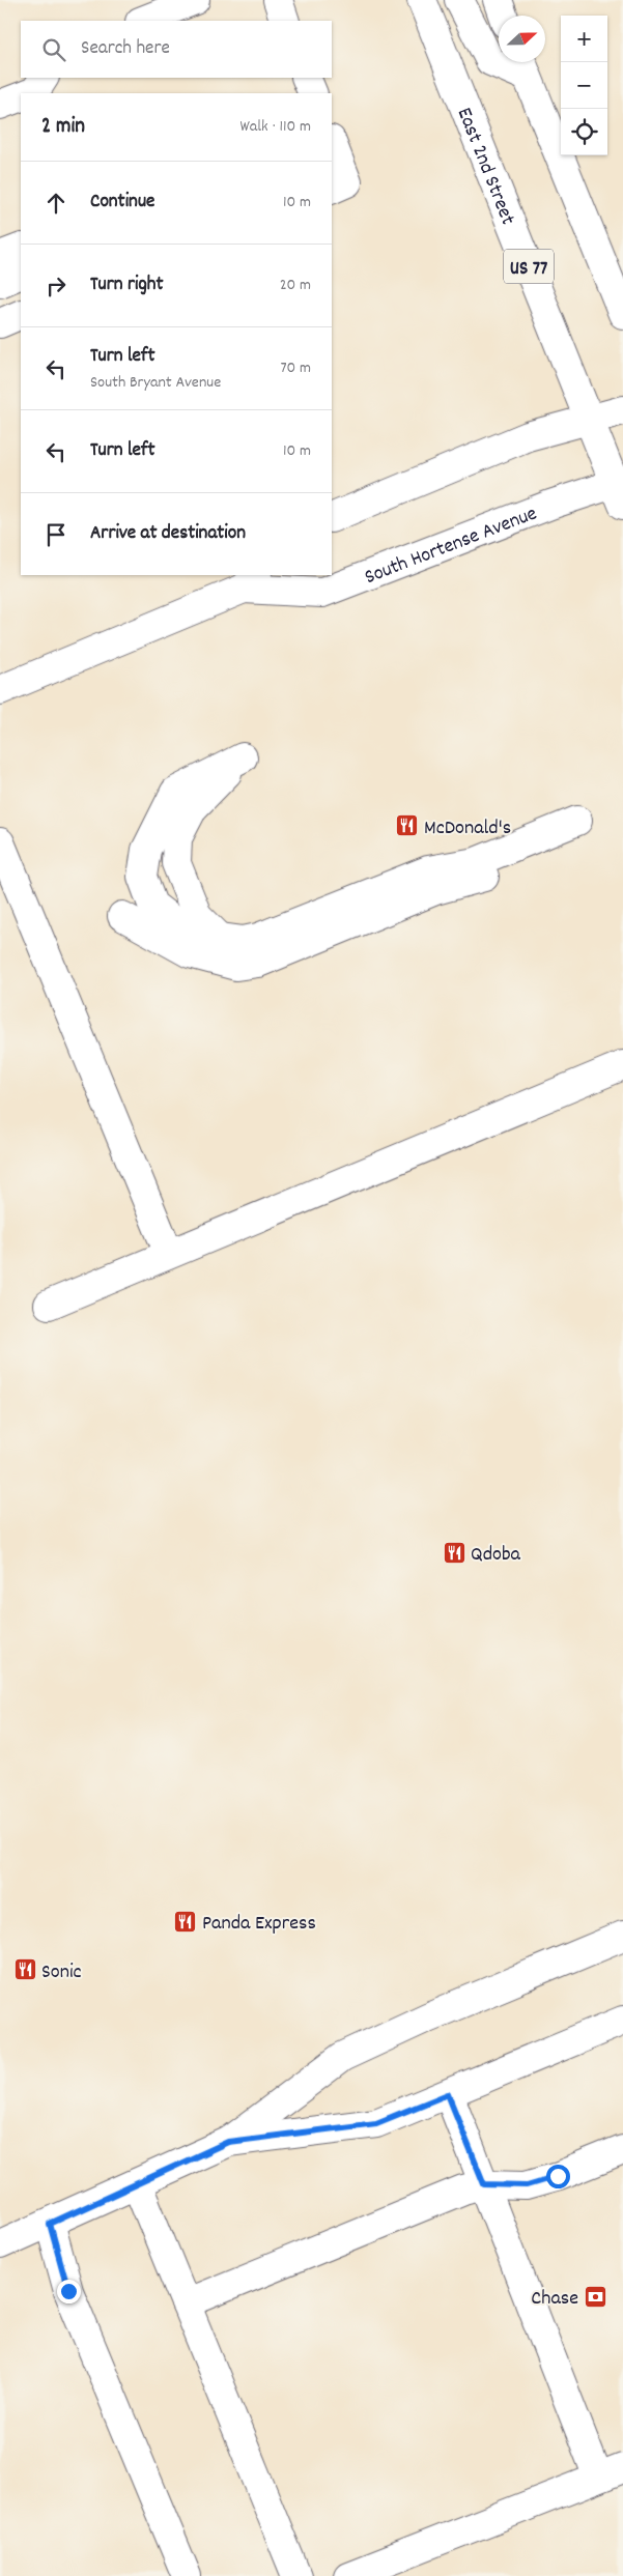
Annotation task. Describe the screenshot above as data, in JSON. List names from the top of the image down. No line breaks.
{"streets":{"main road":["East 2nd Street","US 77","South Hortense Avenue"]},"crossings":[["East 2nd Street","South Hortense Avenue"]],"places":{"restaurant":["McDonald's","Qdoba","Panda Express","Sonic"],"bank":["Chase"]},"north":"right","page":{"map_buttons":["+","−"],"search":"Search here","heading":["2 min","Walk · 110 m"],"list":[["Continue","10 m"],["Turn right","20 m"],["Turn left","South Bryant Avenue","70 m"],["Turn left","10 m"],"Arrive at destination"]}}
